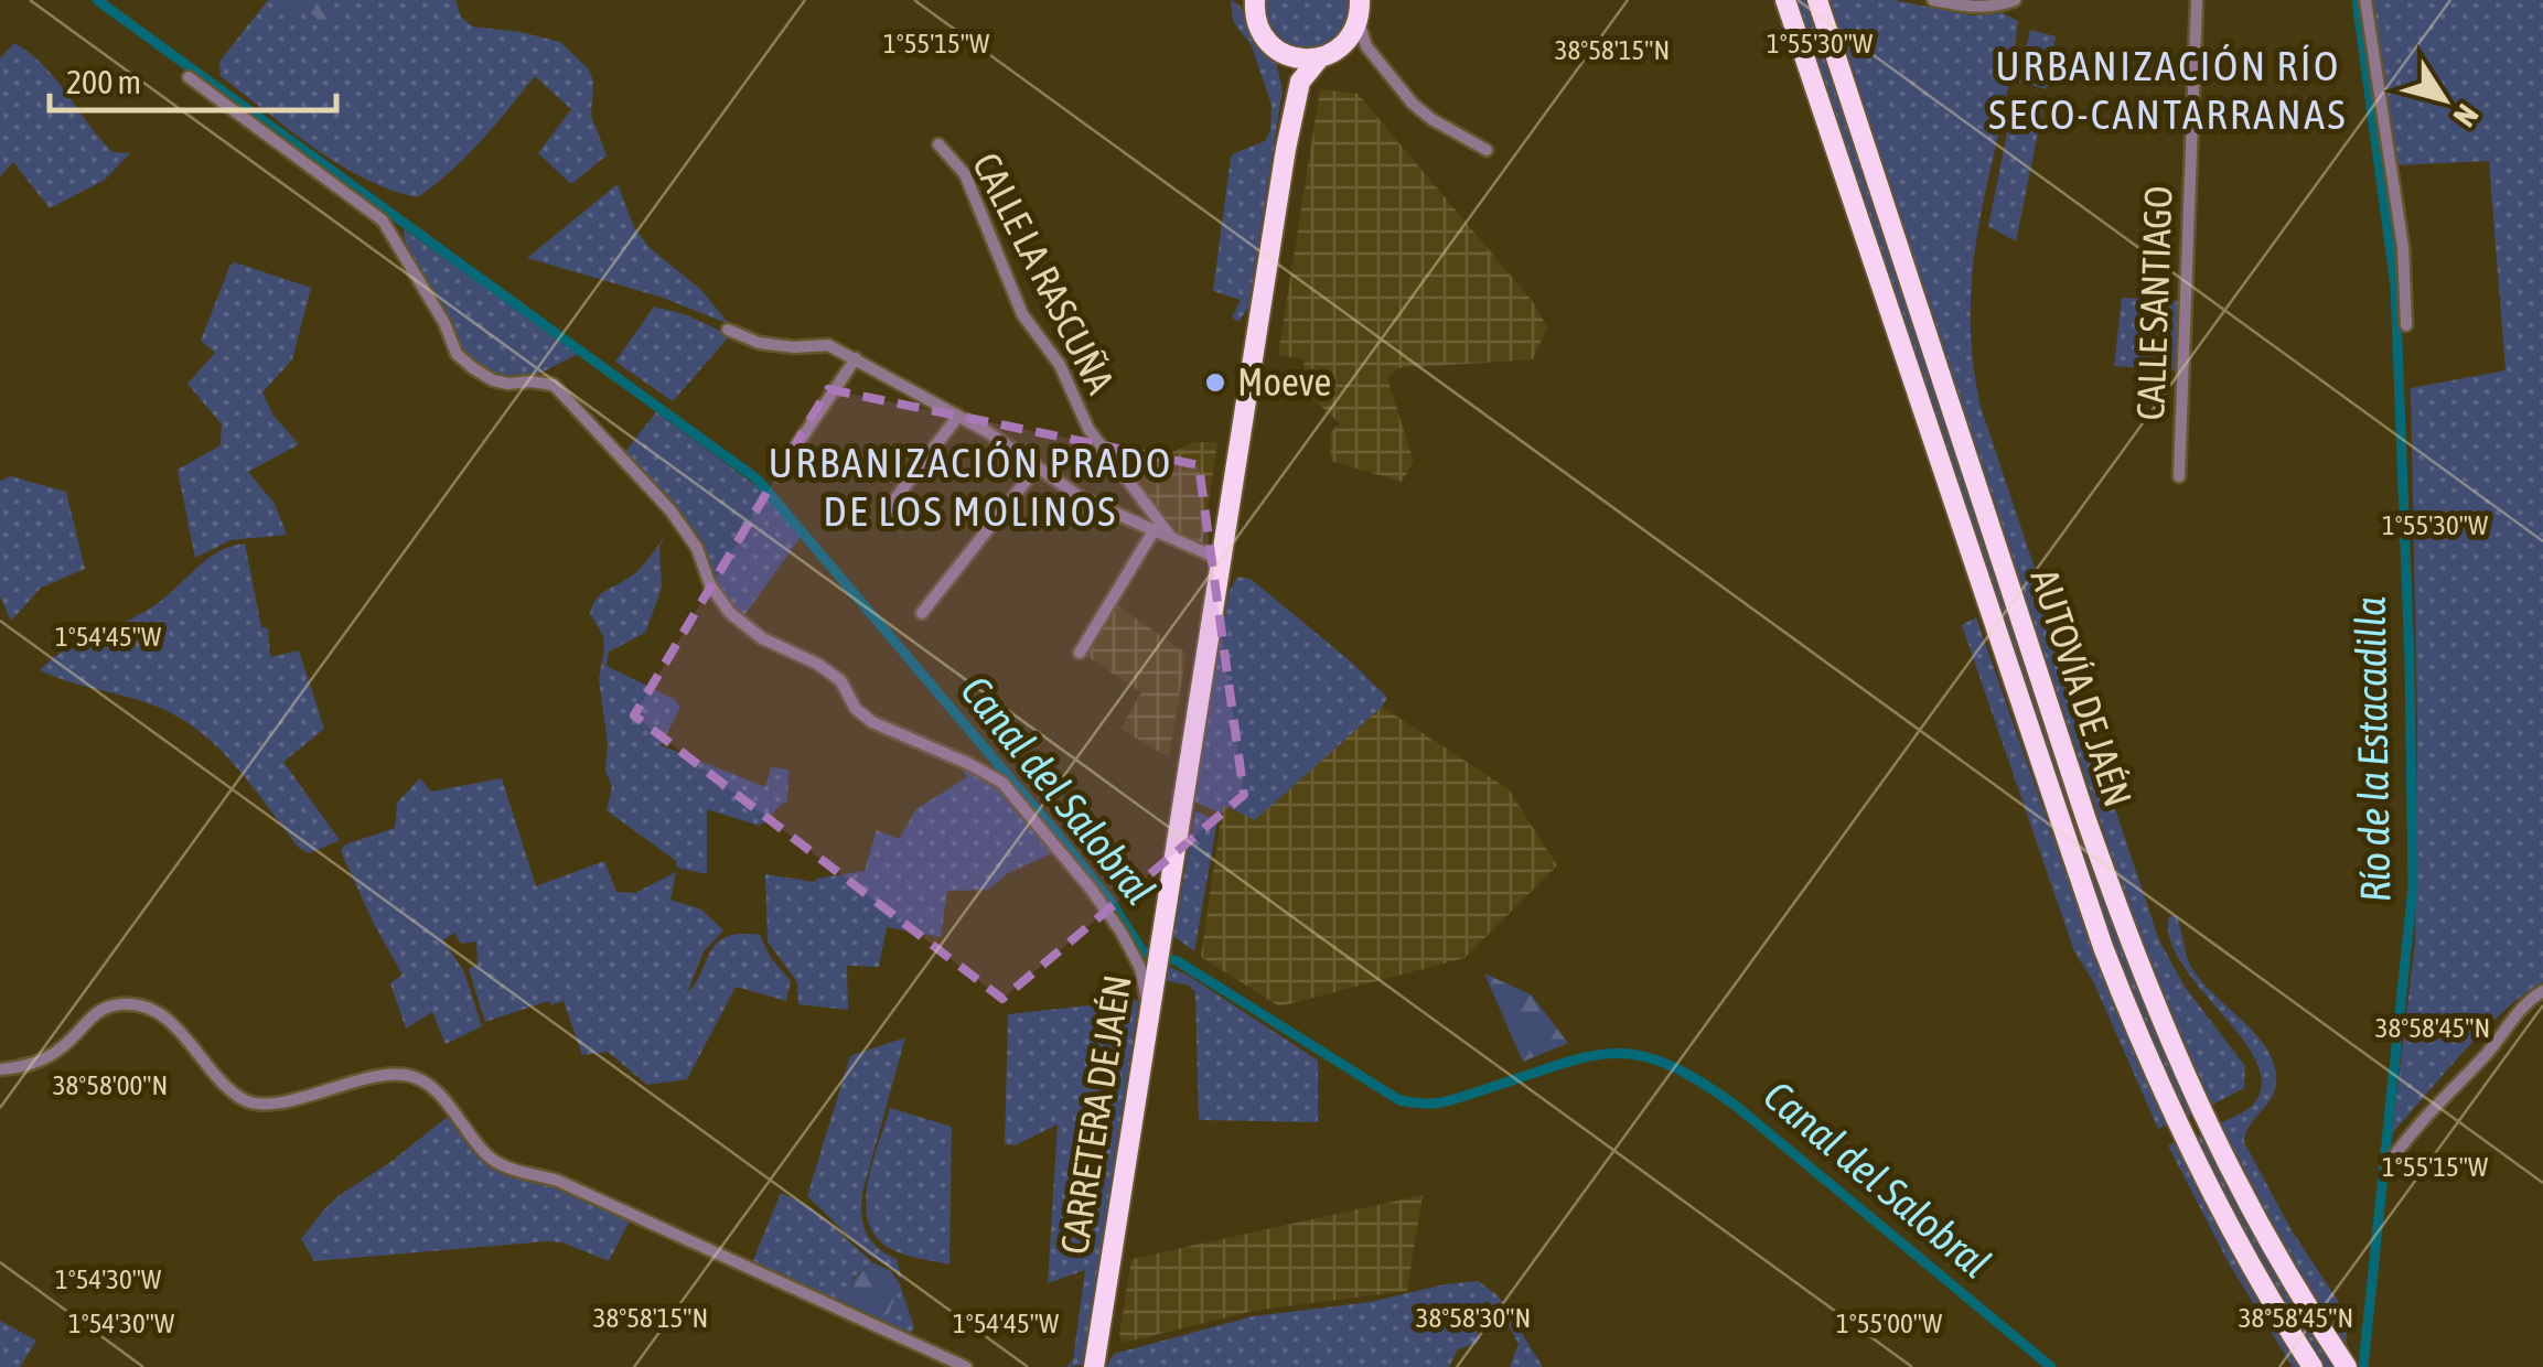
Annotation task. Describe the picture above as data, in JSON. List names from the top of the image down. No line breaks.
{"streets":{"highway":["AUTOVÍA DE JAÉN","CARRETERA DE JAÉN"],"street":["CALLE LA RASCUÑA","CALLE SANTIAGO"]},"districts":["URBANIZACIÓN RÍO SECO-CANTARRANAS","URBANIZACIÓN PRADO DE LOS MOLINOS"],"water":["Río de la Estacadilla","Canal del Salobral"],"places":["Moeve"],"scale_bar":"200 m","north":"bottom right","coordinates":["1°55'30\"W","1°55'15\"W","38°58'15\"N","1°54'45\"W","38°58'45\"N","38°58'00\"N","1°54'30\"W","38°58'30\"N","1°55'00\"W"]}
